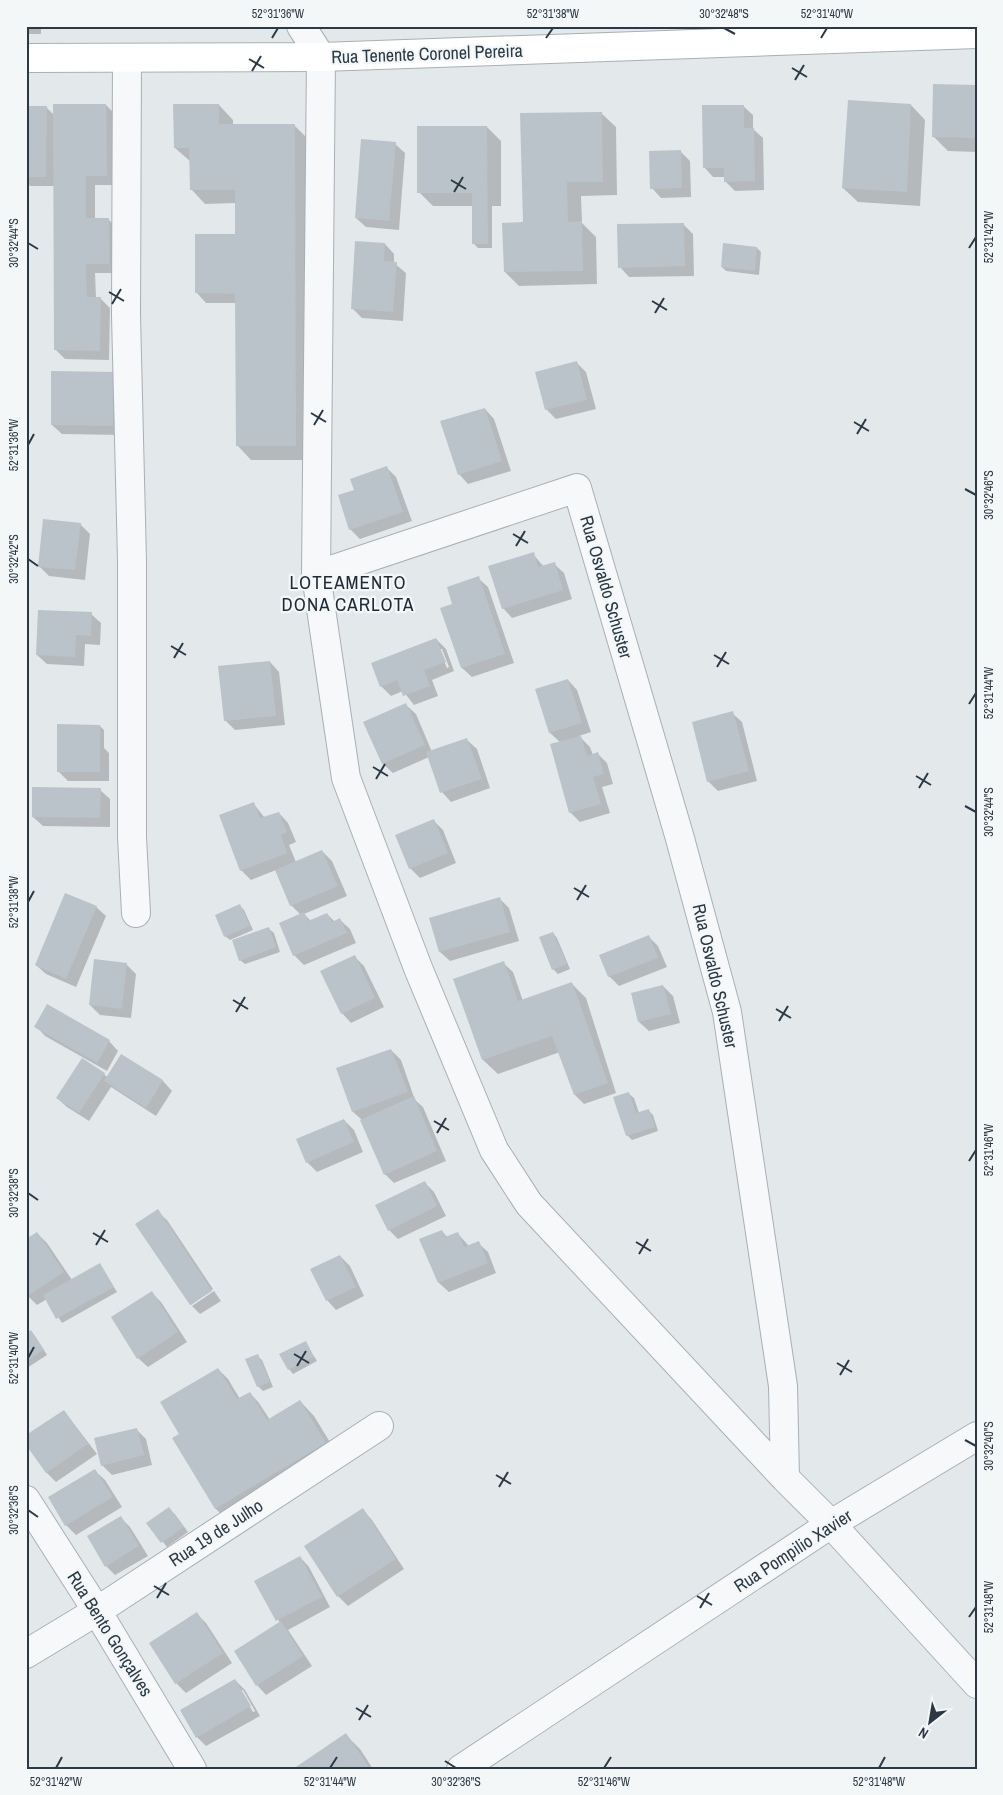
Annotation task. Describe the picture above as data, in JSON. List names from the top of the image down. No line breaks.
{"streets":{"main road":["Rua Tenente Coronel Pereira"],"street":["Rua Osvaldo Schuster","Rua 19 de Julho","Rua Pompilio Xavier","Rua Bento Gonçalves"]},"crossings":[["Rua 19 de Julho","Rua Bento Gonçalves"]],"districts":["LOTEAMENTO DONA CARLOTA"],"north":"bottom left","coordinates":["52°31'36\"W","52°31'38\"W","30°32'48\"S","52°31'40\"W","52°31'42\"W","30°32'44\"S","30°32'46\"S","30°32'42\"S","52°31'44\"W","52°31'46\"W","30°32'38\"S","30°32'40\"S","30°32'36\"S","52°31'48\"W"]}
